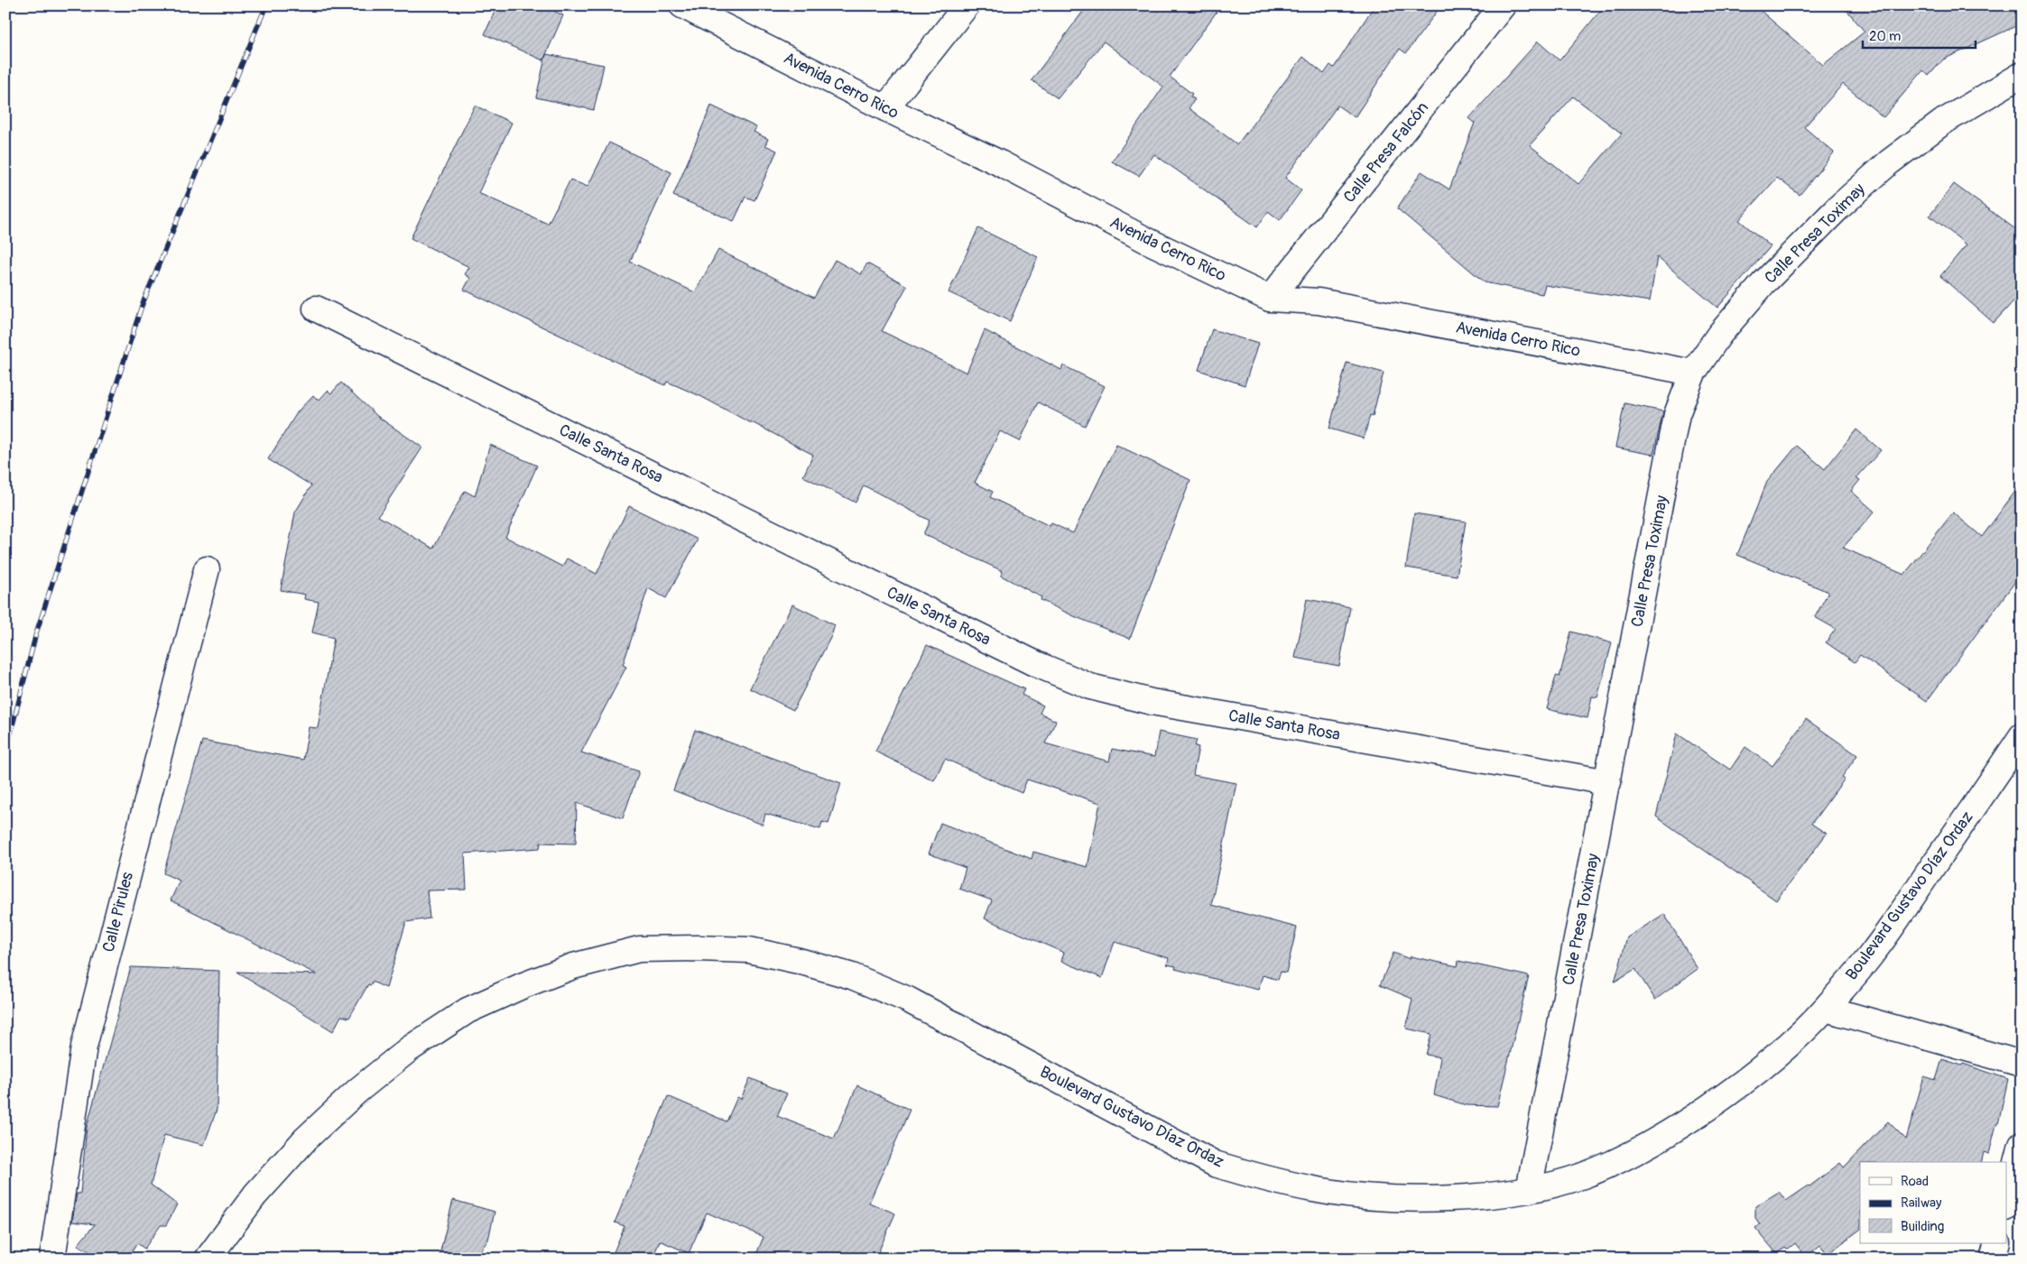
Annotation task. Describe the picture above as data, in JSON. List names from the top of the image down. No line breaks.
{"streets":{"street":["Avenida Cerro Rico","Calle Presa Falcón","Calle Presa Toximay","Calle Santa Rosa","Boulevard Gustavo Díaz Ordaz","Calle Pirules"]},"crossings":[["Avenida Cerro Rico","Calle Presa Falcón"],["Avenida Cerro Rico","Calle Presa Toximay"],["Calle Presa Toximay","Calle Santa Rosa"],["Calle Presa Toximay","Boulevard Gustavo Díaz Ordaz"]],"legend":["Road","Railway","Building"],"scale_bar":"20 m"}
